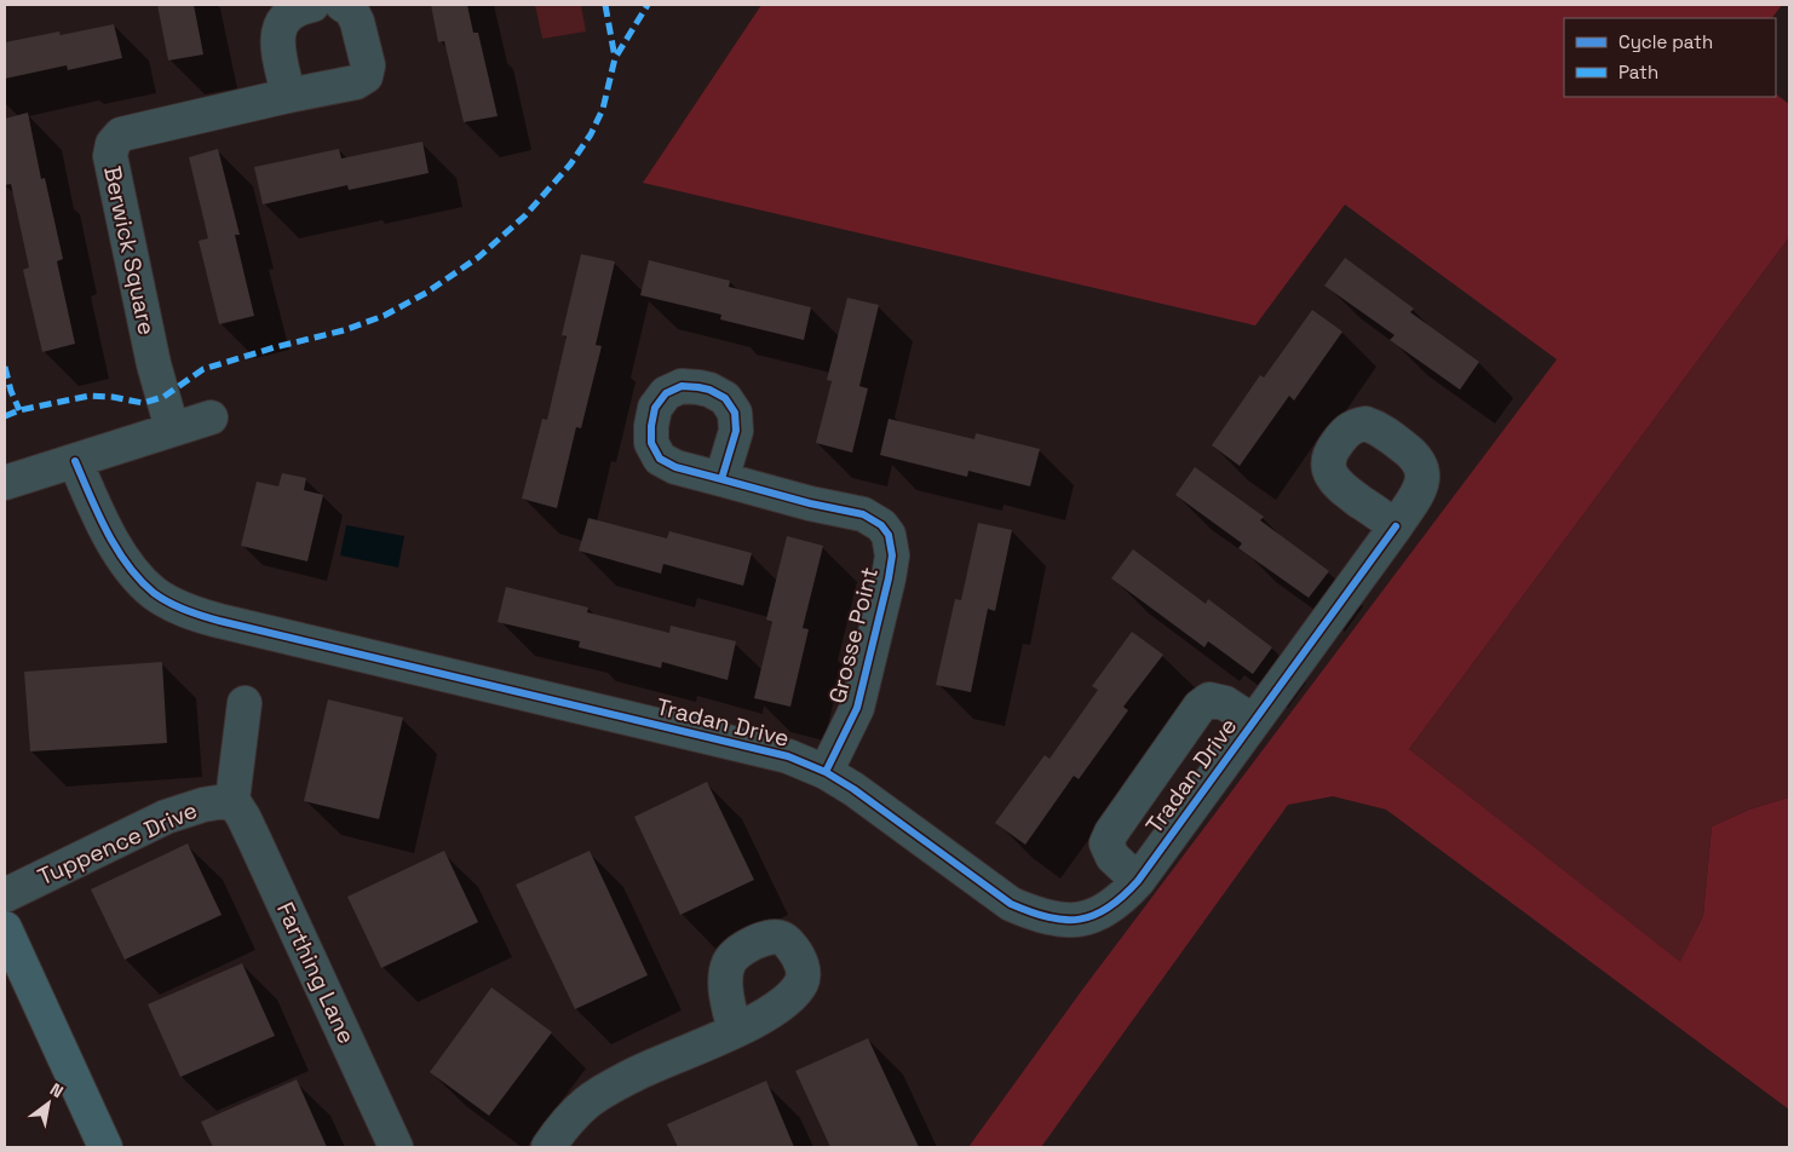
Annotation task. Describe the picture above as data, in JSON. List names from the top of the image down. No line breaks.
{"streets":{"street":["Berwick Square","Grosse Point","Tradan Drive","Tuppence Drive","Farthing Lane"]},"crossings":[["Grosse Point","Tradan Drive"],["Tuppence Drive","Farthing Lane"]],"legend":["Cycle path","Path"],"north":"top right"}
